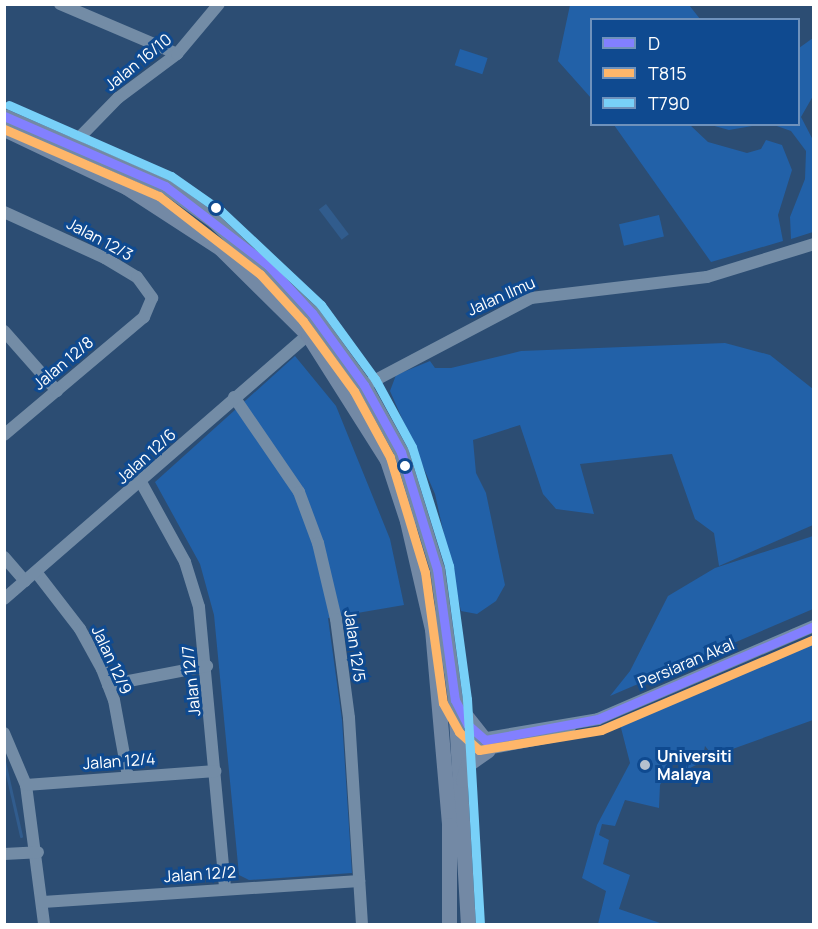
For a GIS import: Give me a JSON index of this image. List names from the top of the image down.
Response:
{
  "streets": {
    "street": [
      "Jalan 16/10",
      "Jalan 12/3",
      "Jalan Ilmu",
      "Jalan 12/8",
      "Jalan 12/6",
      "Jalan 12/5",
      "Jalan 12/9",
      "Persiaran Akal",
      "Jalan 12/7",
      "Jalan 12/4",
      "Jalan 12/2"
    ]
  },
  "crossings": [
    ["Jalan 12/3", "Jalan 12/8"],
    ["Jalan 12/6", "Jalan 12/5"],
    ["Jalan 12/6", "Jalan 12/9"],
    ["Jalan 12/6", "Jalan 12/7"],
    ["Jalan 12/5", "Jalan 12/2"],
    ["Jalan 12/9", "Jalan 12/4"],
    ["Jalan 12/7", "Jalan 12/4"],
    ["Jalan 12/7", "Jalan 12/2"]
  ],
  "places": ["Universiti Malaya"],
  "lines": ["transit line T790", "transit line D", "transit line T815"],
  "legend": ["D", "T815", "T790"]
}
